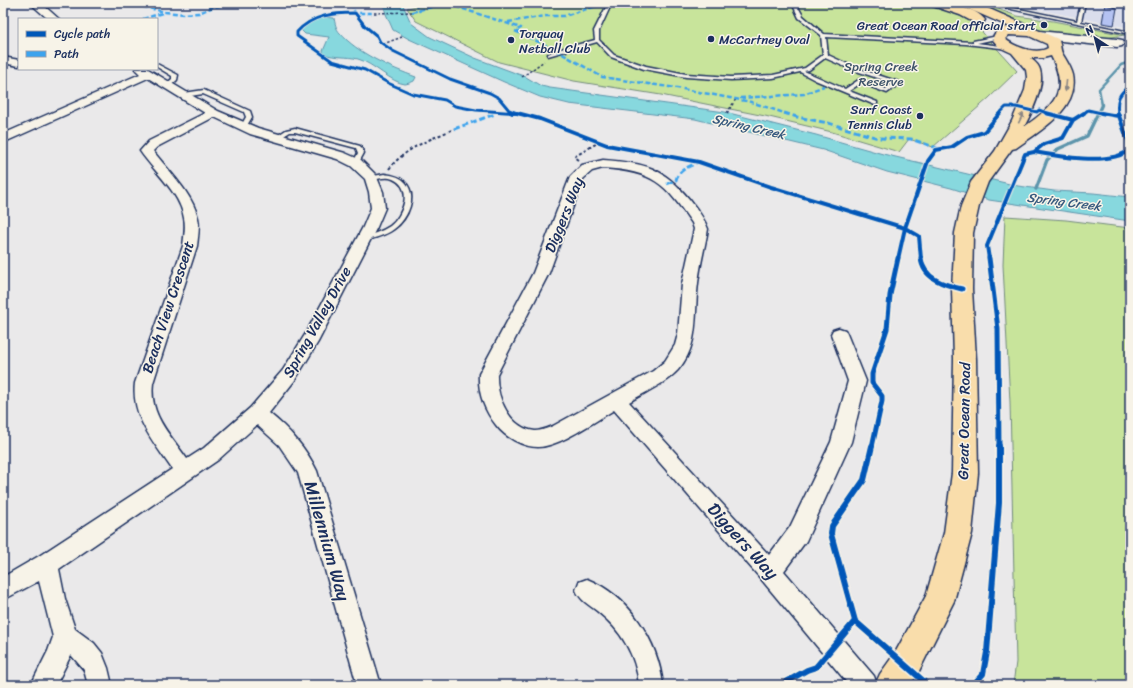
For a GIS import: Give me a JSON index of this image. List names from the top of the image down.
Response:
{
  "streets": {
    "main road": ["Great Ocean Road"],
    "street": [
      "Diggers Way",
      "Beach View Crescent",
      "Spring Valley Drive",
      "Millennium Way"
    ]
  },
  "crossings": [
    ["Beach View Crescent", "Spring Valley Drive"],
    ["Spring Valley Drive", "Millennium Way"]
  ],
  "water": ["Spring Creek"],
  "parks": ["Spring Creek Reserve"],
  "places": [
    "Great Ocean Road official start",
    "McCartney Oval",
    "Torquay Netball Club",
    "Surf Coast Tennis Club"
  ],
  "legend": ["Cycle path", "Path"],
  "north": "top left"
}
